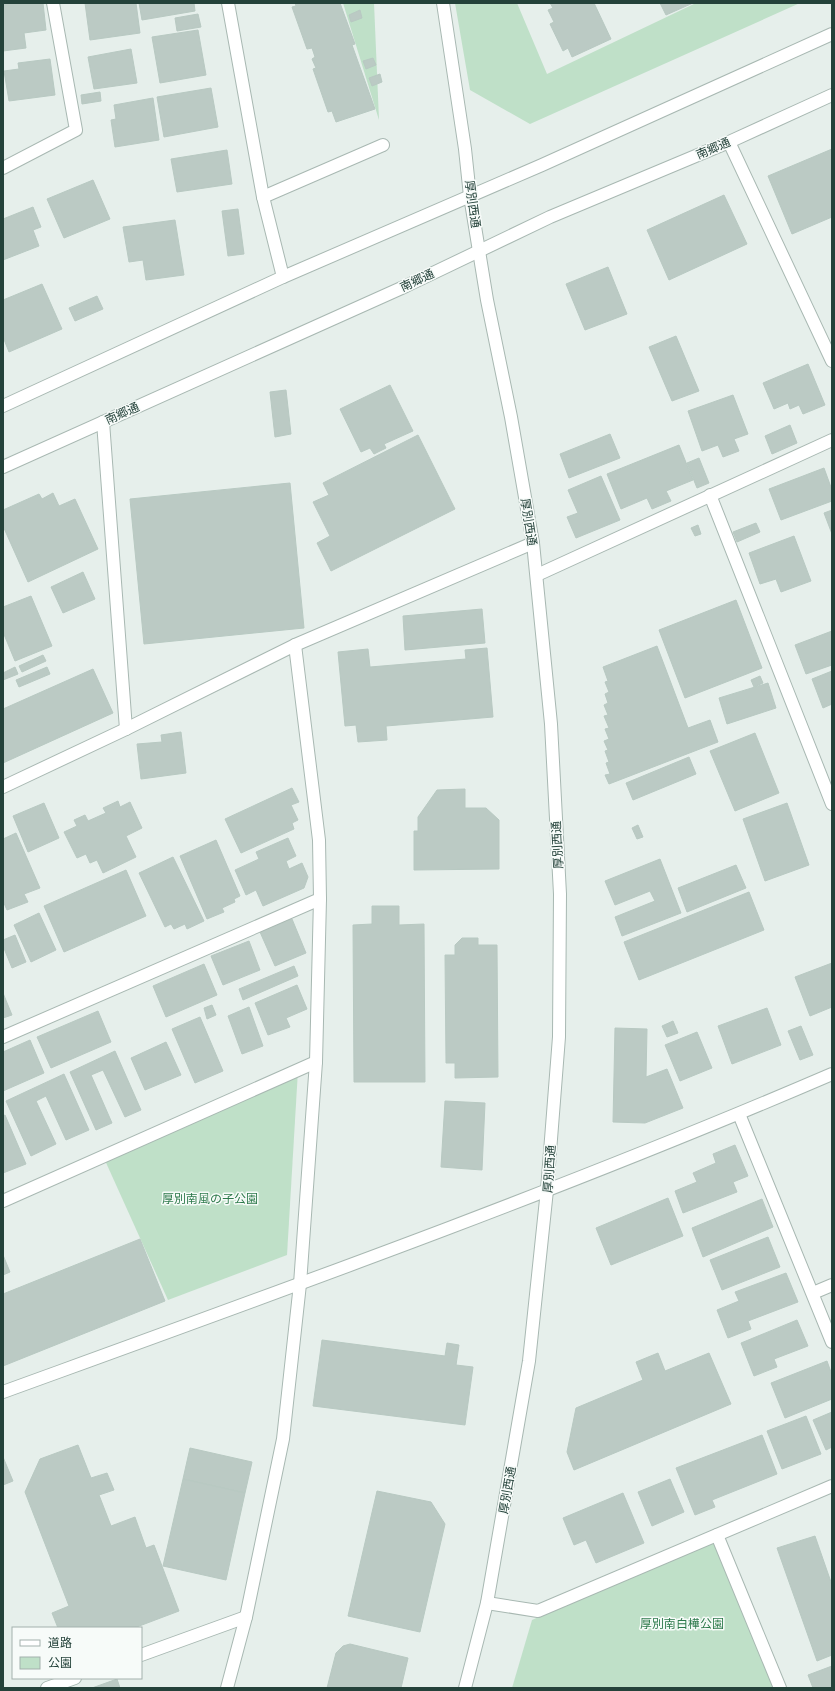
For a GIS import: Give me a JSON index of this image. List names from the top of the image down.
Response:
{
  "streets": {
    "street": ["南郷通", "厚別西通"]
  },
  "crossings": [
    ["南郷通", "厚別西通"]
  ],
  "parks": ["厚別南風の子公園", "厚別南白樺公園"],
  "legend": ["道路", "公園"]
}
